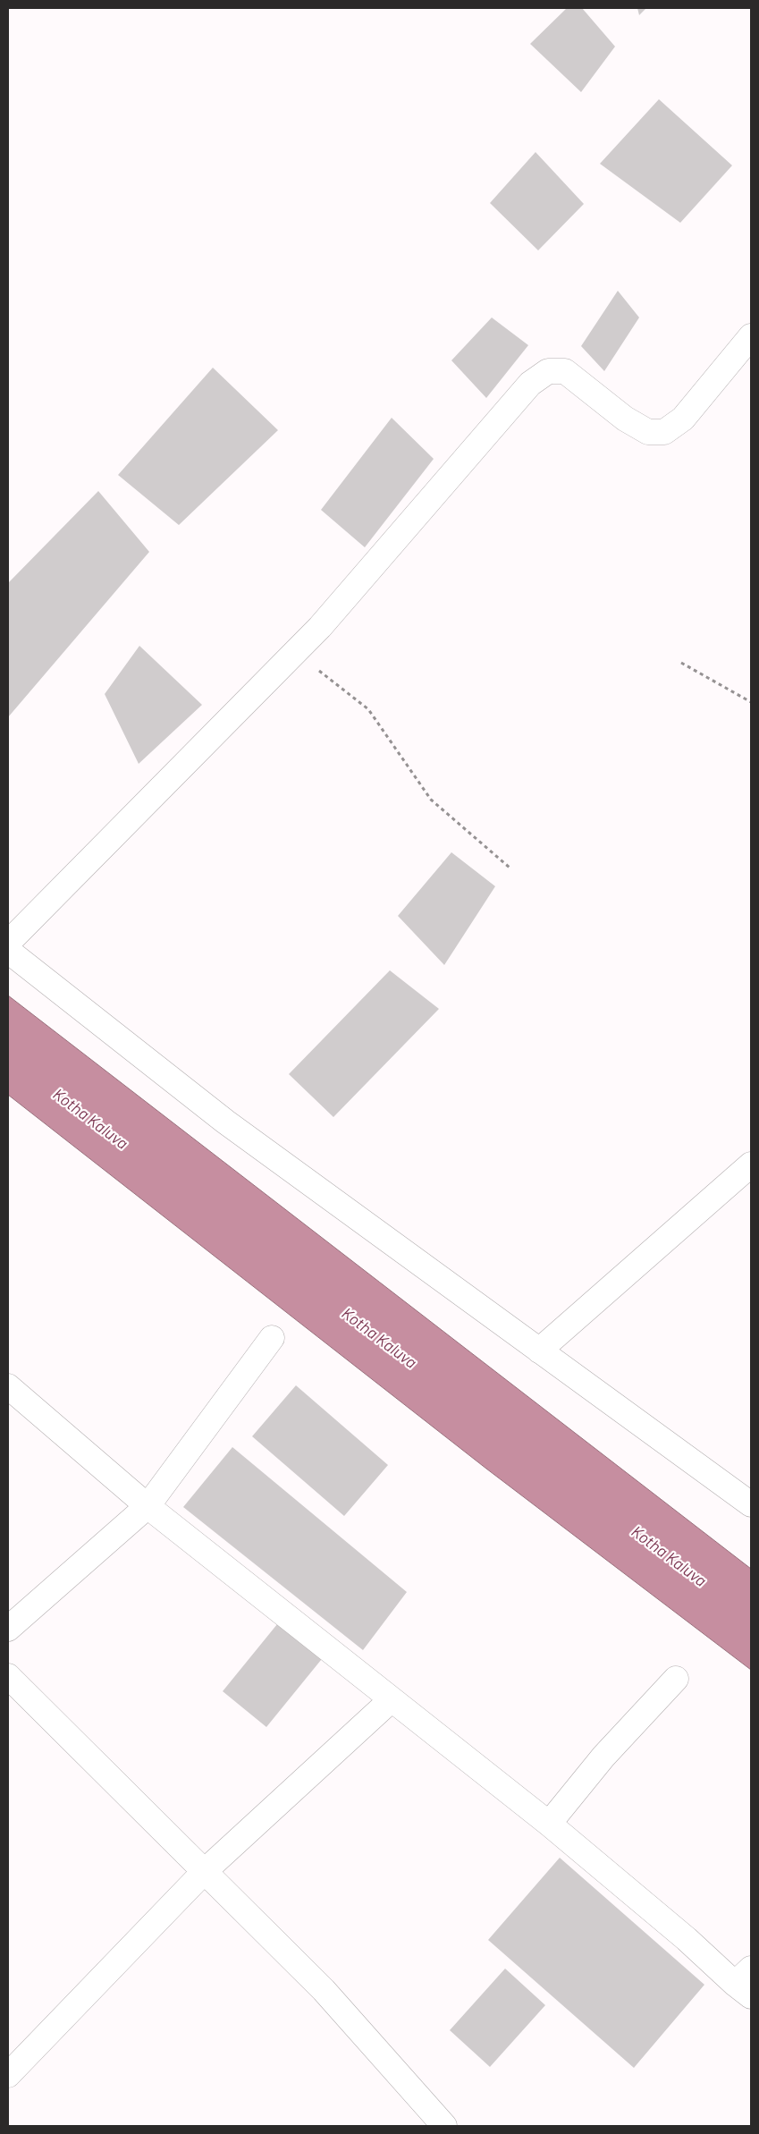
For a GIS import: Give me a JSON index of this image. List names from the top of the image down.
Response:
{
  "water": ["Kotha Kaluva"]
}
